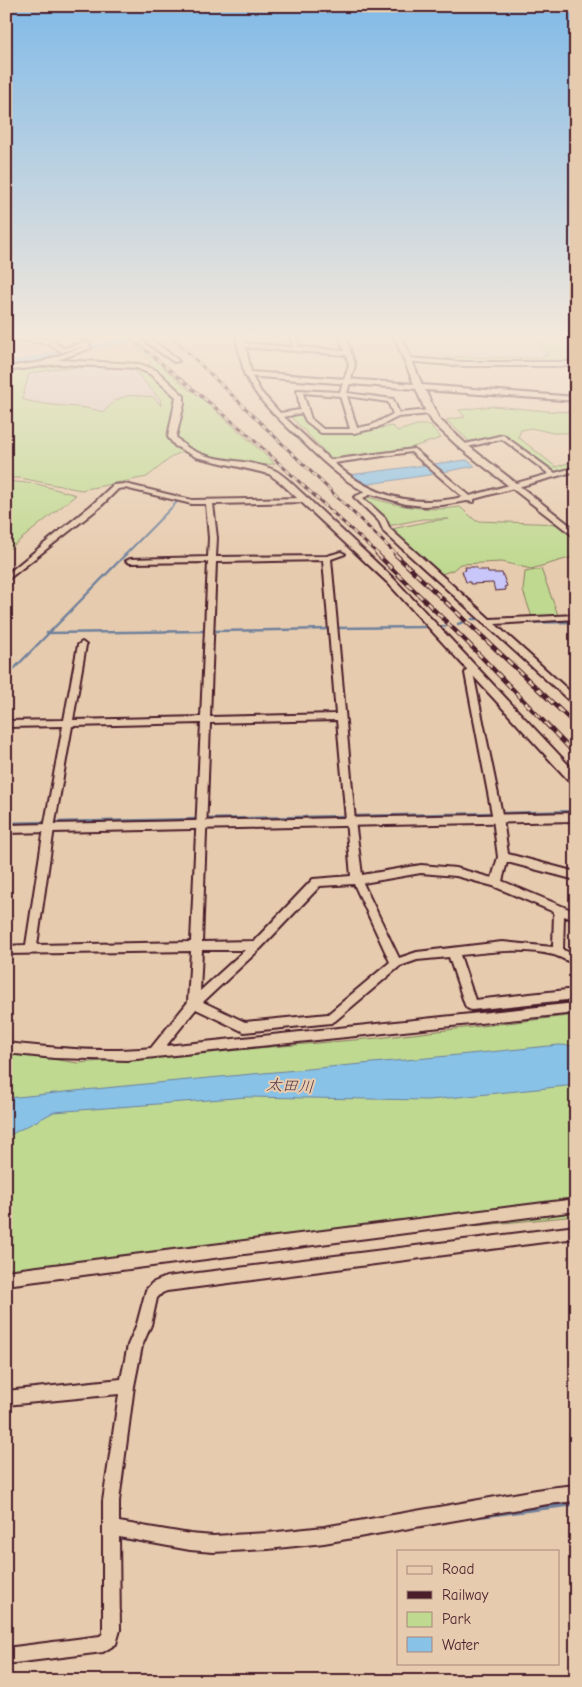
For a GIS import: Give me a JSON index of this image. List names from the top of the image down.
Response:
{
  "water": ["太田川"],
  "legend": [
    "Road",
    "Railway",
    "Park",
    "Water"
  ]
}
